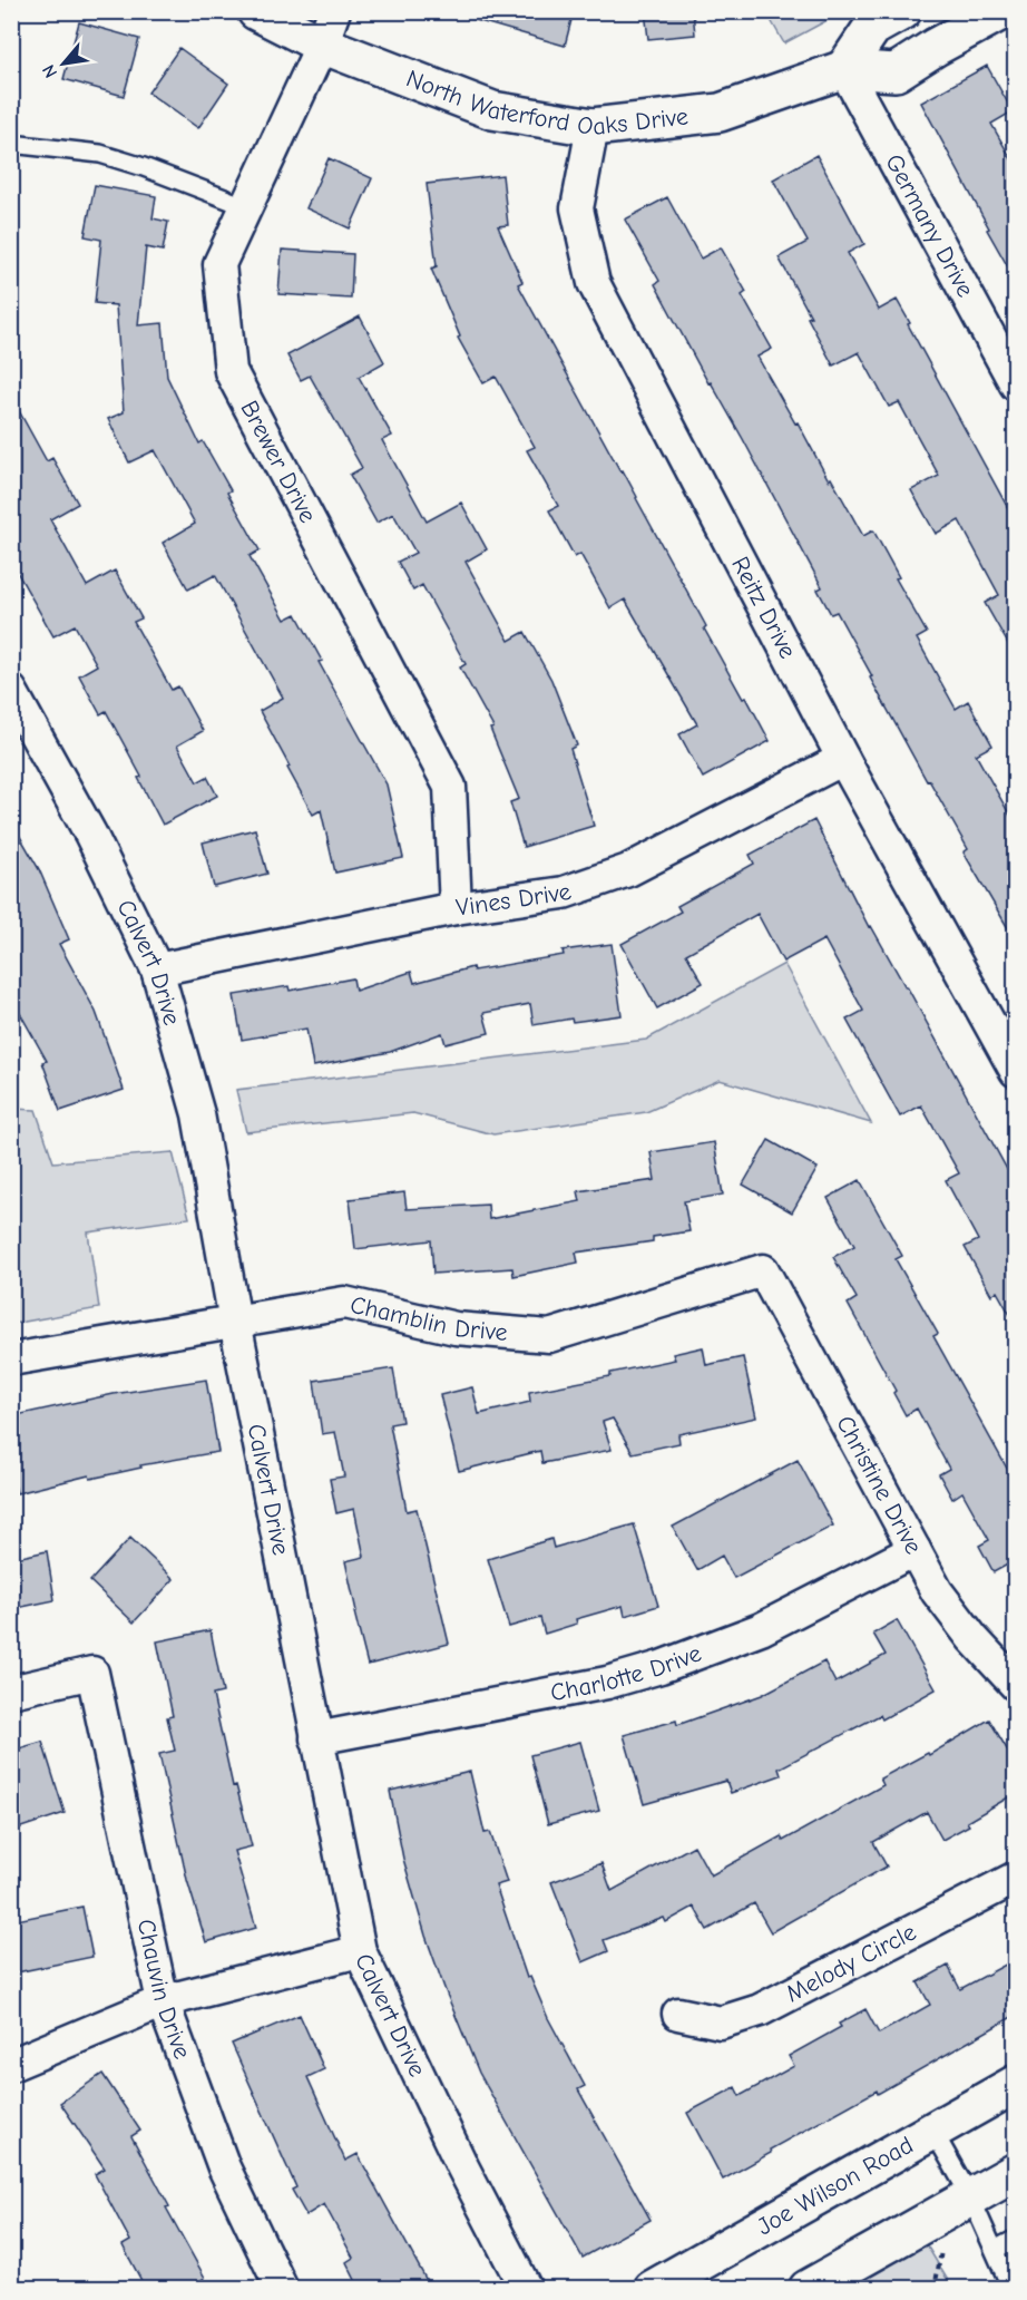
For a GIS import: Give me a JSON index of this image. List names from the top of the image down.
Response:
{
  "streets": {
    "street": [
      "North Waterford Oaks Drive",
      "Germany Drive",
      "Brewer Drive",
      "Reitz Drive",
      "Vines Drive",
      "Calvert Drive",
      "Chamblin Drive",
      "Christine Drive",
      "Charlotte Drive",
      "Melody Circle",
      "Chauvin Drive",
      "Joe Wilson Road"
    ]
  },
  "crossings": [
    ["North Waterford Oaks Drive", "Germany Drive"],
    ["North Waterford Oaks Drive", "Brewer Drive"],
    ["North Waterford Oaks Drive", "Reitz Drive"],
    ["Brewer Drive", "Vines Drive"],
    ["Reitz Drive", "Vines Drive"],
    ["Vines Drive", "Calvert Drive"],
    ["Calvert Drive", "Chamblin Drive"],
    ["Calvert Drive", "Charlotte Drive"],
    ["Chamblin Drive", "Christine Drive"],
    ["Christine Drive", "Charlotte Drive"]
  ],
  "north": "bottom left"
}
